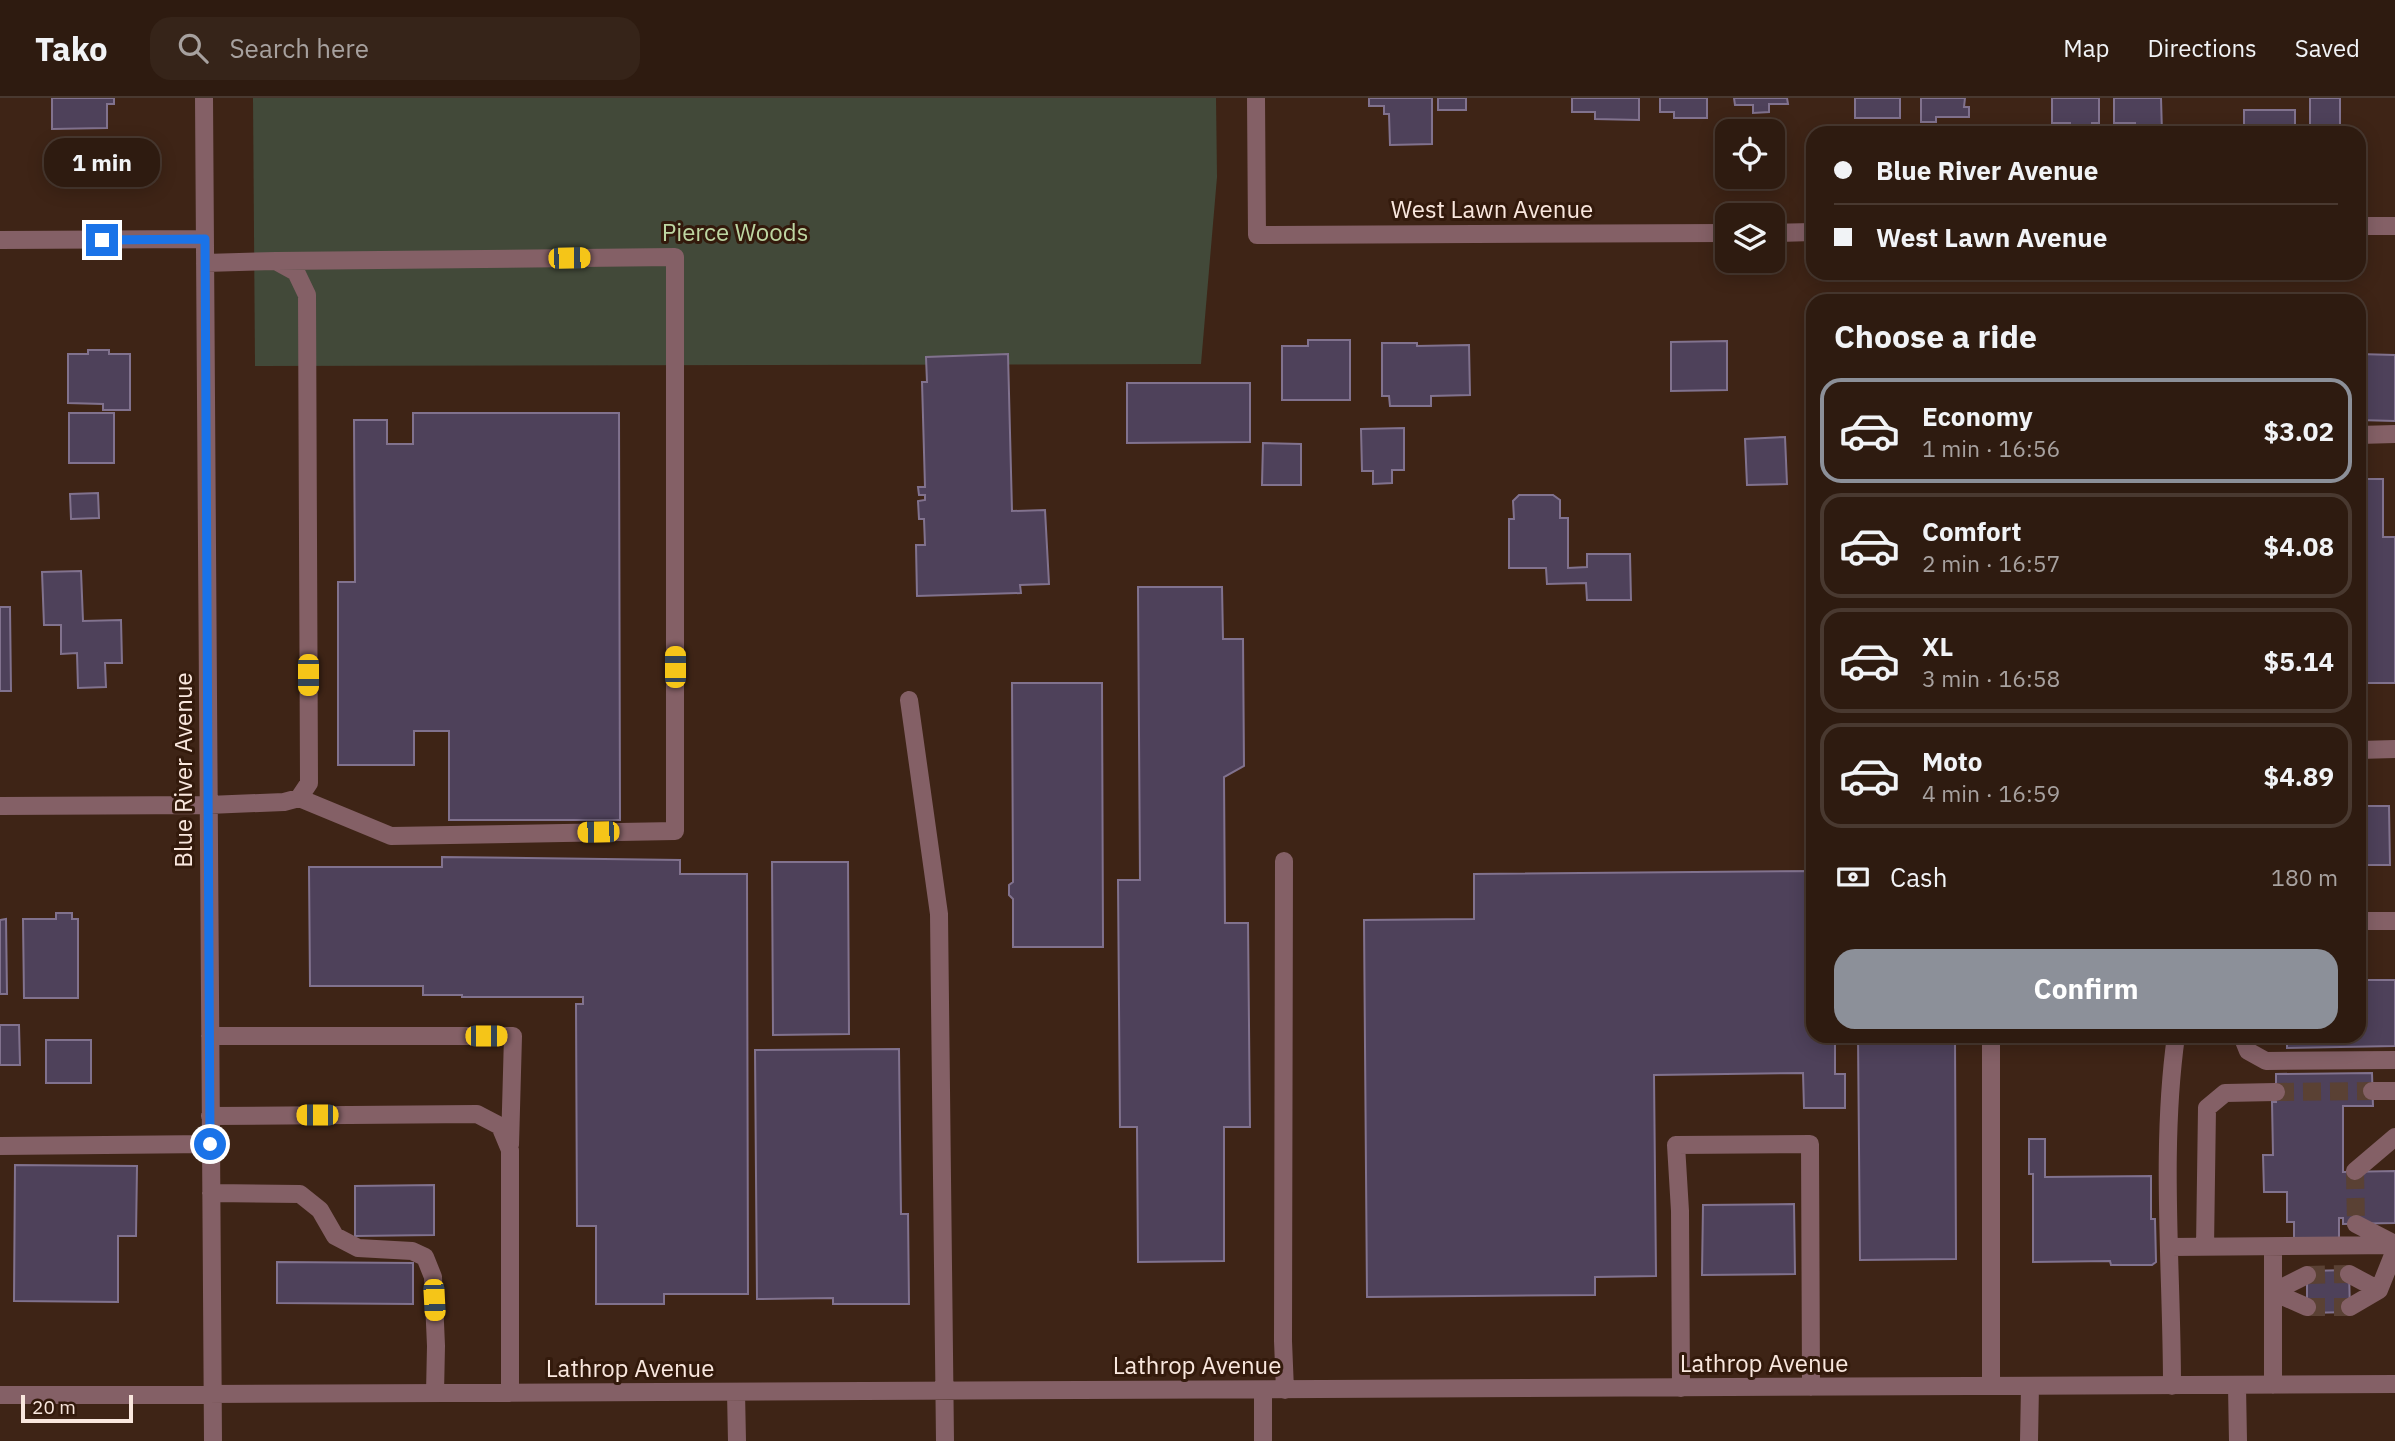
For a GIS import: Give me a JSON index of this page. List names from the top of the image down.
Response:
{
  "streets": {
    "street": ["West Lawn Avenue", "Blue River Avenue", "Lathrop Avenue"]
  },
  "crossings": [
    ["Blue River Avenue", "Lathrop Avenue"]
  ],
  "parks": ["Pierce Woods"],
  "scale_bar": "20 m",
  "page": {
    "header": "Tako",
    "search": "Search here",
    "nav": ["Map", "Directions", "Saved"],
    "banner": ["Blue River Avenue", "West Lawn Avenue"],
    "bubble": "1 min",
    "heading": "Choose a ride",
    "list": [
      {
        "name": "Economy",
        "note": "1 min · 16:56",
        "value": "$3.02"
      },
      {
        "name": "Comfort",
        "note": "2 min · 16:57",
        "value": "$4.08"
      },
      {
        "name": "XL",
        "note": "3 min · 16:58",
        "value": "$5.14"
      },
      {
        "name": "Moto",
        "note": "4 min · 16:59",
        "value": "$4.89"
      }
    ],
    "pay": ["Cash", "180 m"],
    "buttons": "Confirm",
    "scale": "20 m"
  }
}
